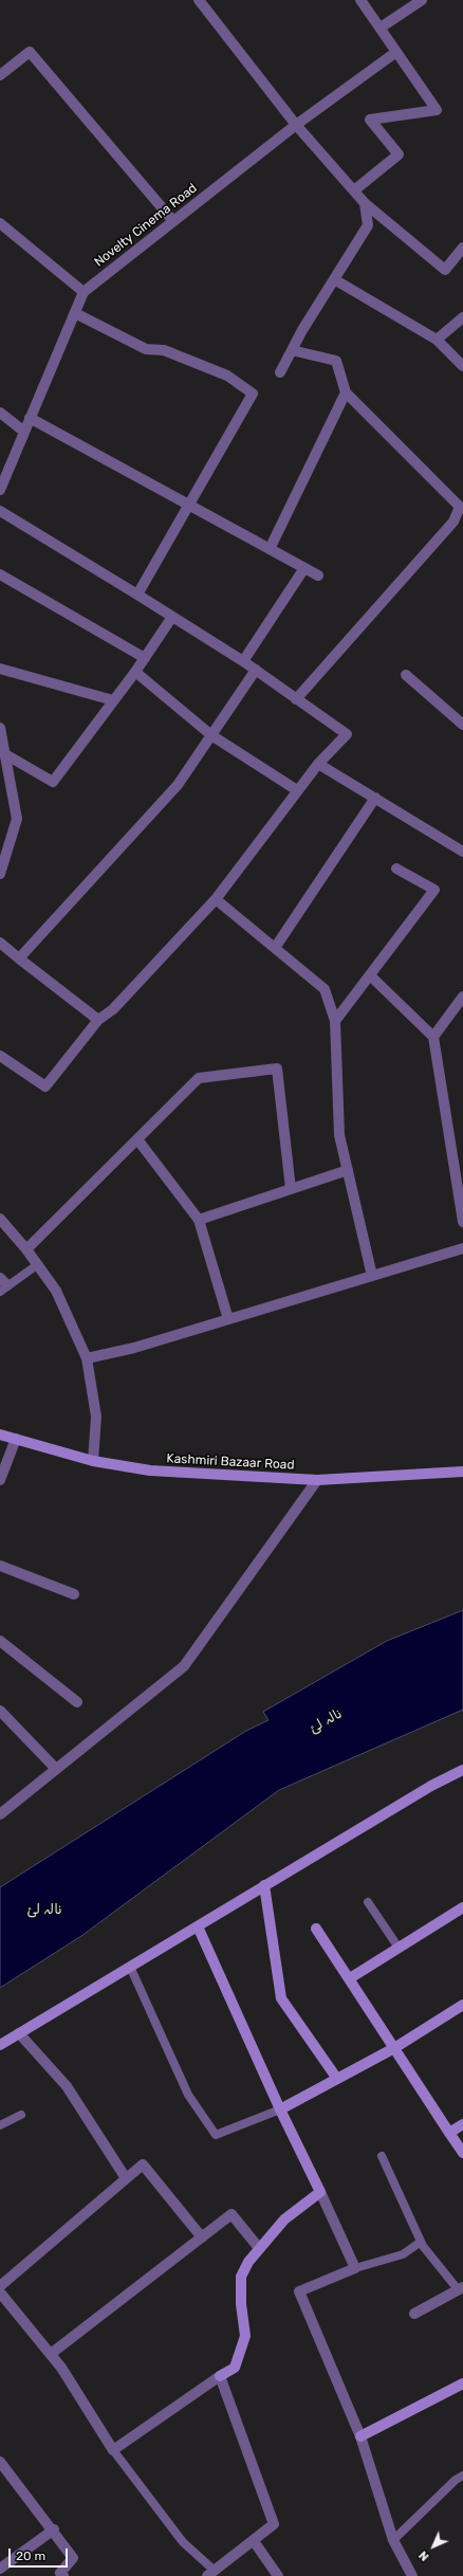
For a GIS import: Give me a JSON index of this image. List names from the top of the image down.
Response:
{
  "streets": {
    "street": ["Novelty Cinema Road", "Kashmiri Bazaar Road"]
  },
  "water": ["نالہ لئ"],
  "scale_bar": "20 m",
  "north": "bottom left"
}
